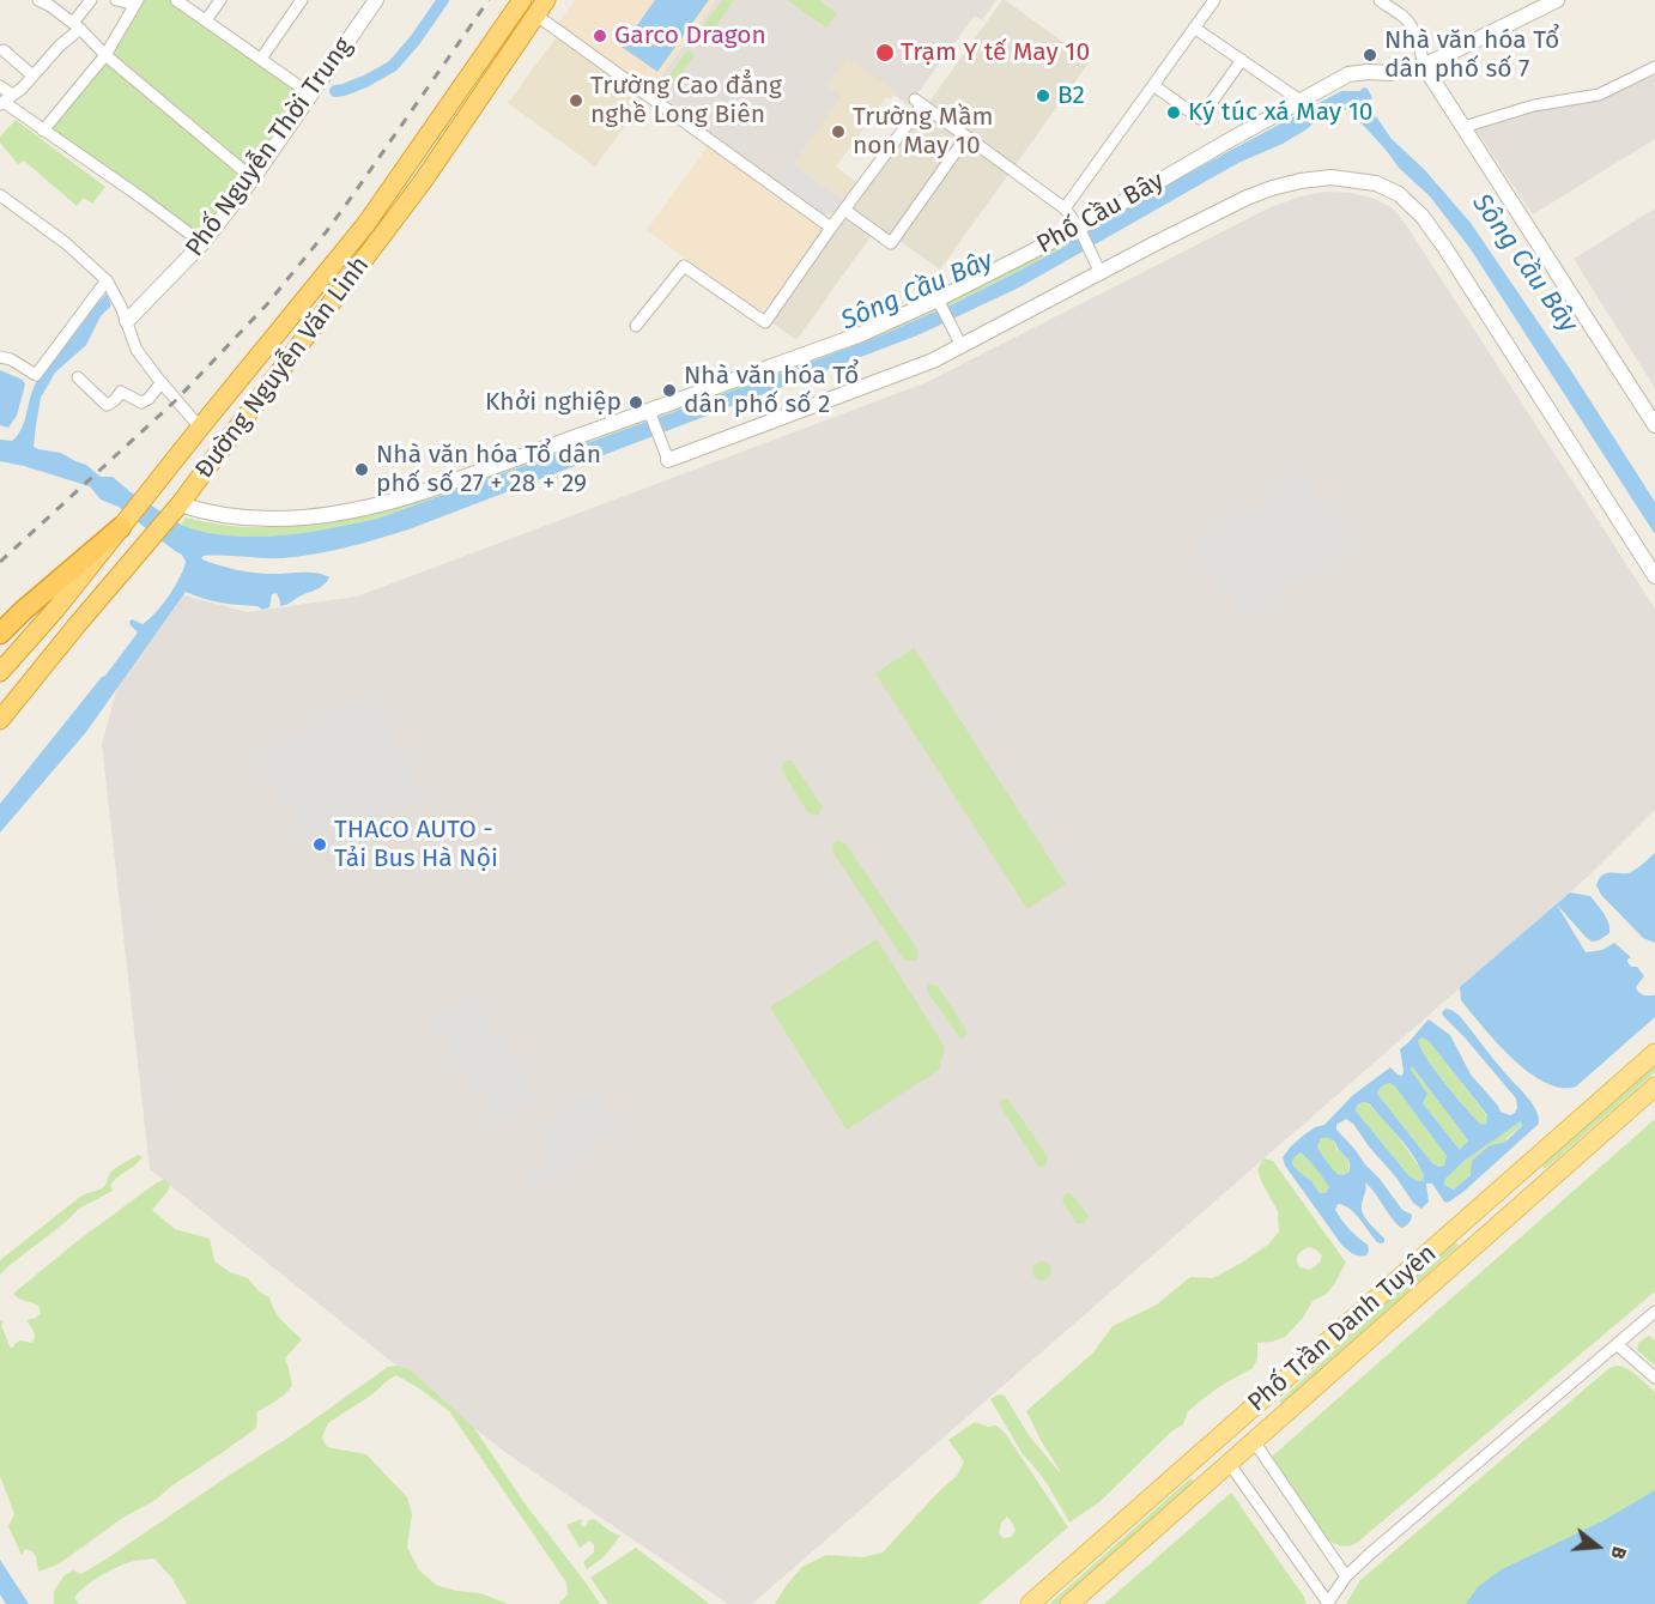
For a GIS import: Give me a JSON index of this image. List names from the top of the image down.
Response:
{
  "streets": {
    "highway": ["Đường Nguyễn Văn Linh"],
    "main road": ["Phố Trần Danh Tuyên"],
    "street": ["Phố Nguyễn Thời Trung", "Phố Cầu Bây"]
  },
  "crossings": [
    ["Phố Cầu Bây", "Đường Nguyễn Văn Linh"]
  ],
  "water": ["Sông Cầu Bây"],
  "places": [
    "Garco Dragon",
    "Trạm Y tế May 10",
    "Nhà văn hóa Tổ dân phố số 7",
    "B2",
    "Trường Cao đẳng nghề Long Biên",
    "Ký túc xá May 10",
    "Trường Mầm non May 10",
    "Nhà văn hóa Tổ dân phố số 2",
    "Khởi nghiệp",
    "Nhà văn hóa Tổ dân phố số 27 + 28 + 29",
    "THACO AUTO - Tải Bus Hà Nội"
  ],
  "north": "right"
}
